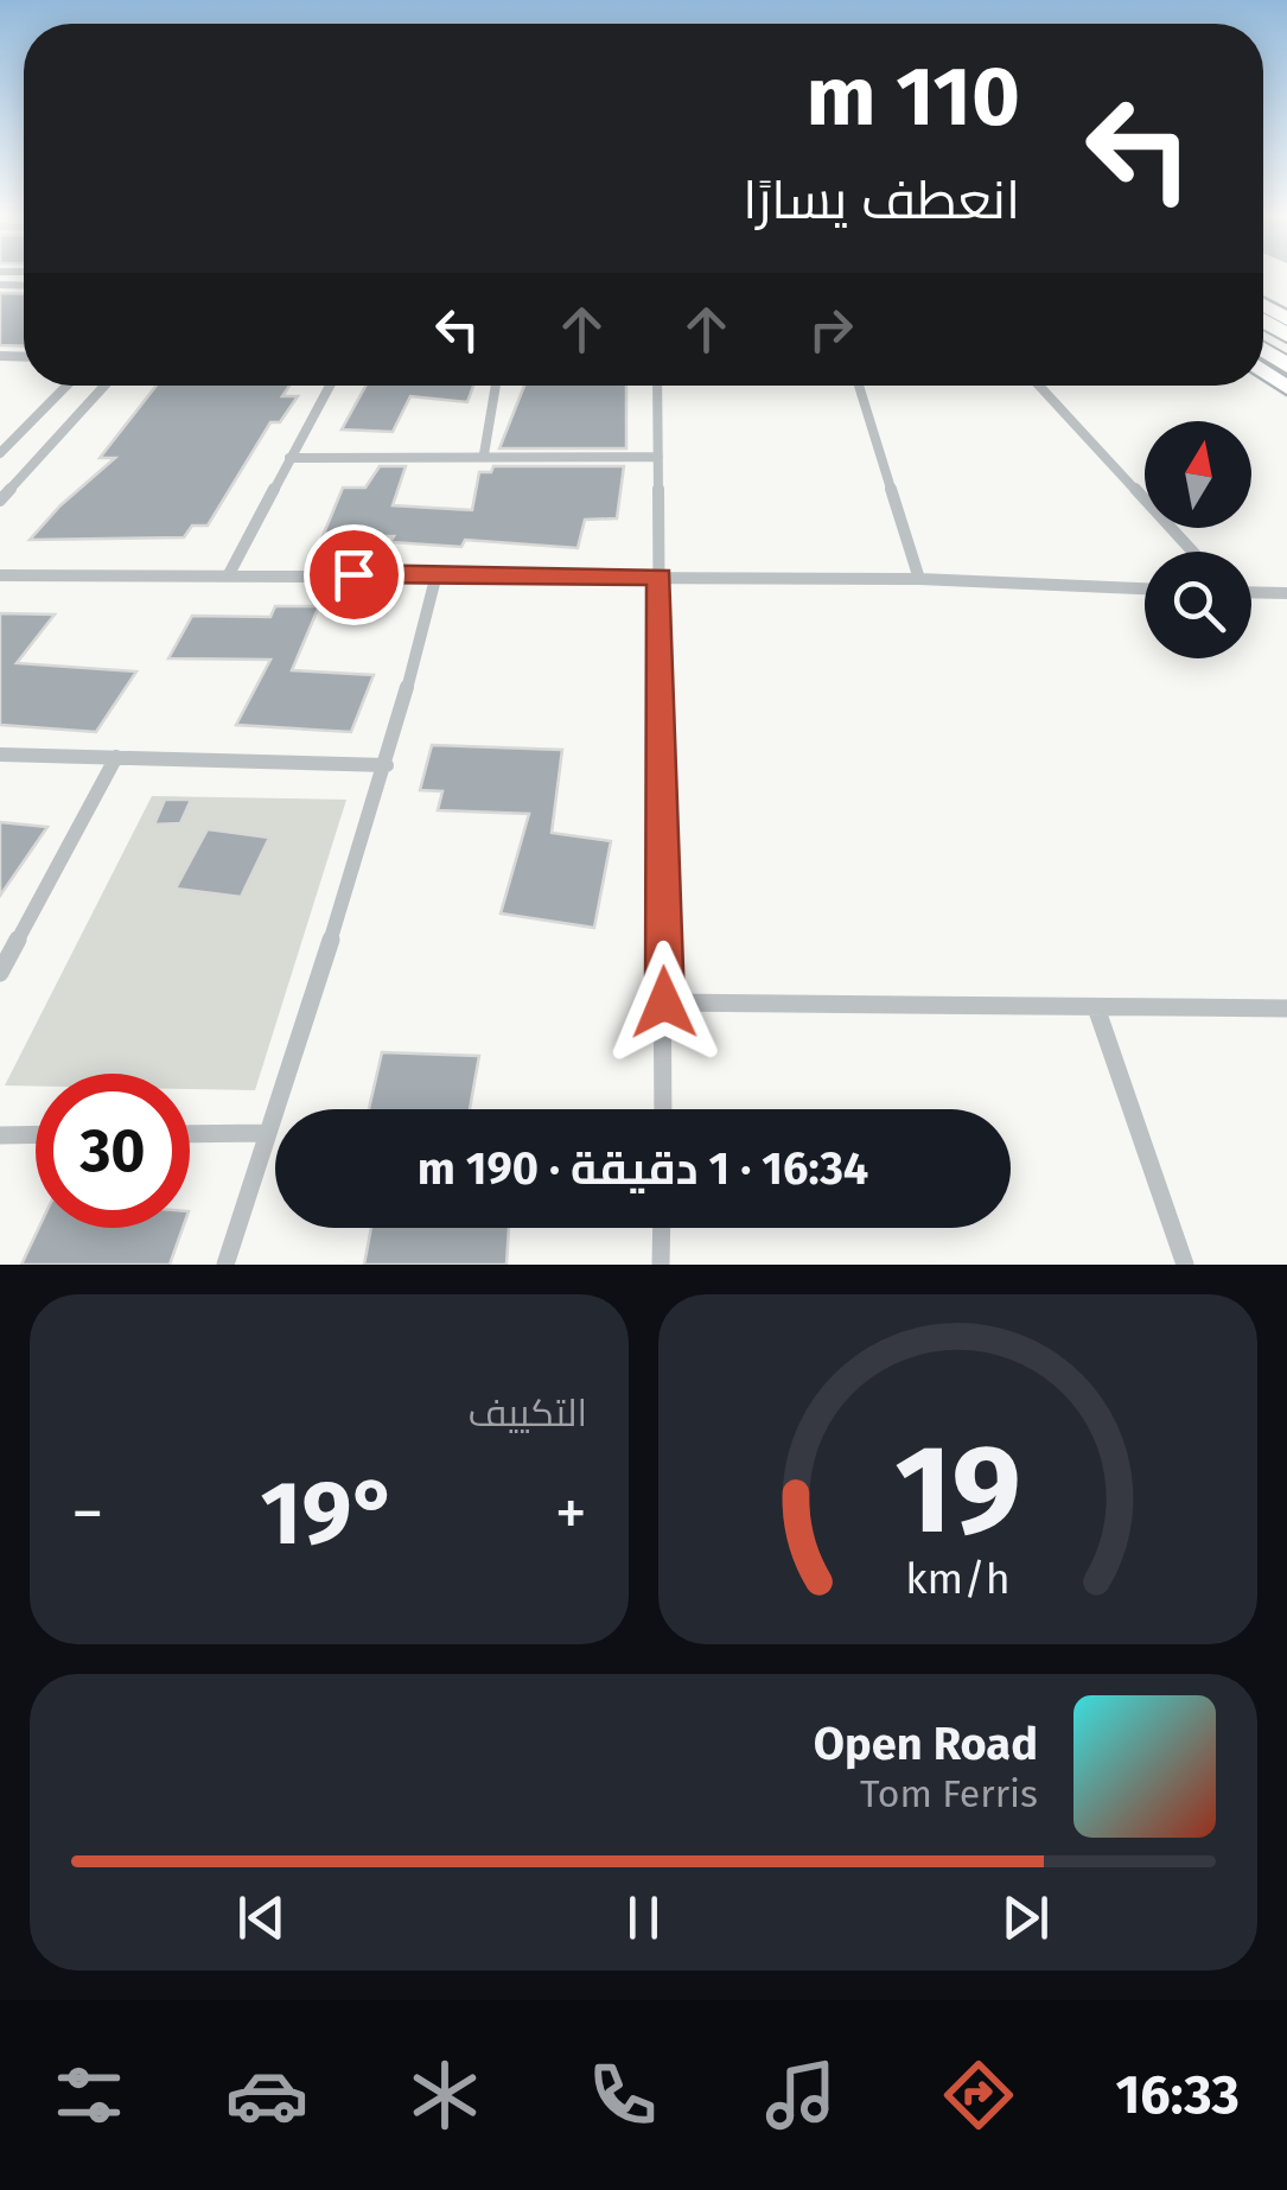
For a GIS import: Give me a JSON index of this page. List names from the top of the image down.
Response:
{
  "north": "top",
  "page": {
    "turn": ["110 m", "انعطف يسارًا"],
    "limit": "30",
    "trip": "16:34 · 1 دقيقة · 190 m",
    "tile": "التكييف",
    "heat": ["−", "19°", "+"],
    "song": ["Open Road", "Tom Ferris"],
    "tabs": "16:33",
    "gauge": ["19", "km/h"]
  }
}
